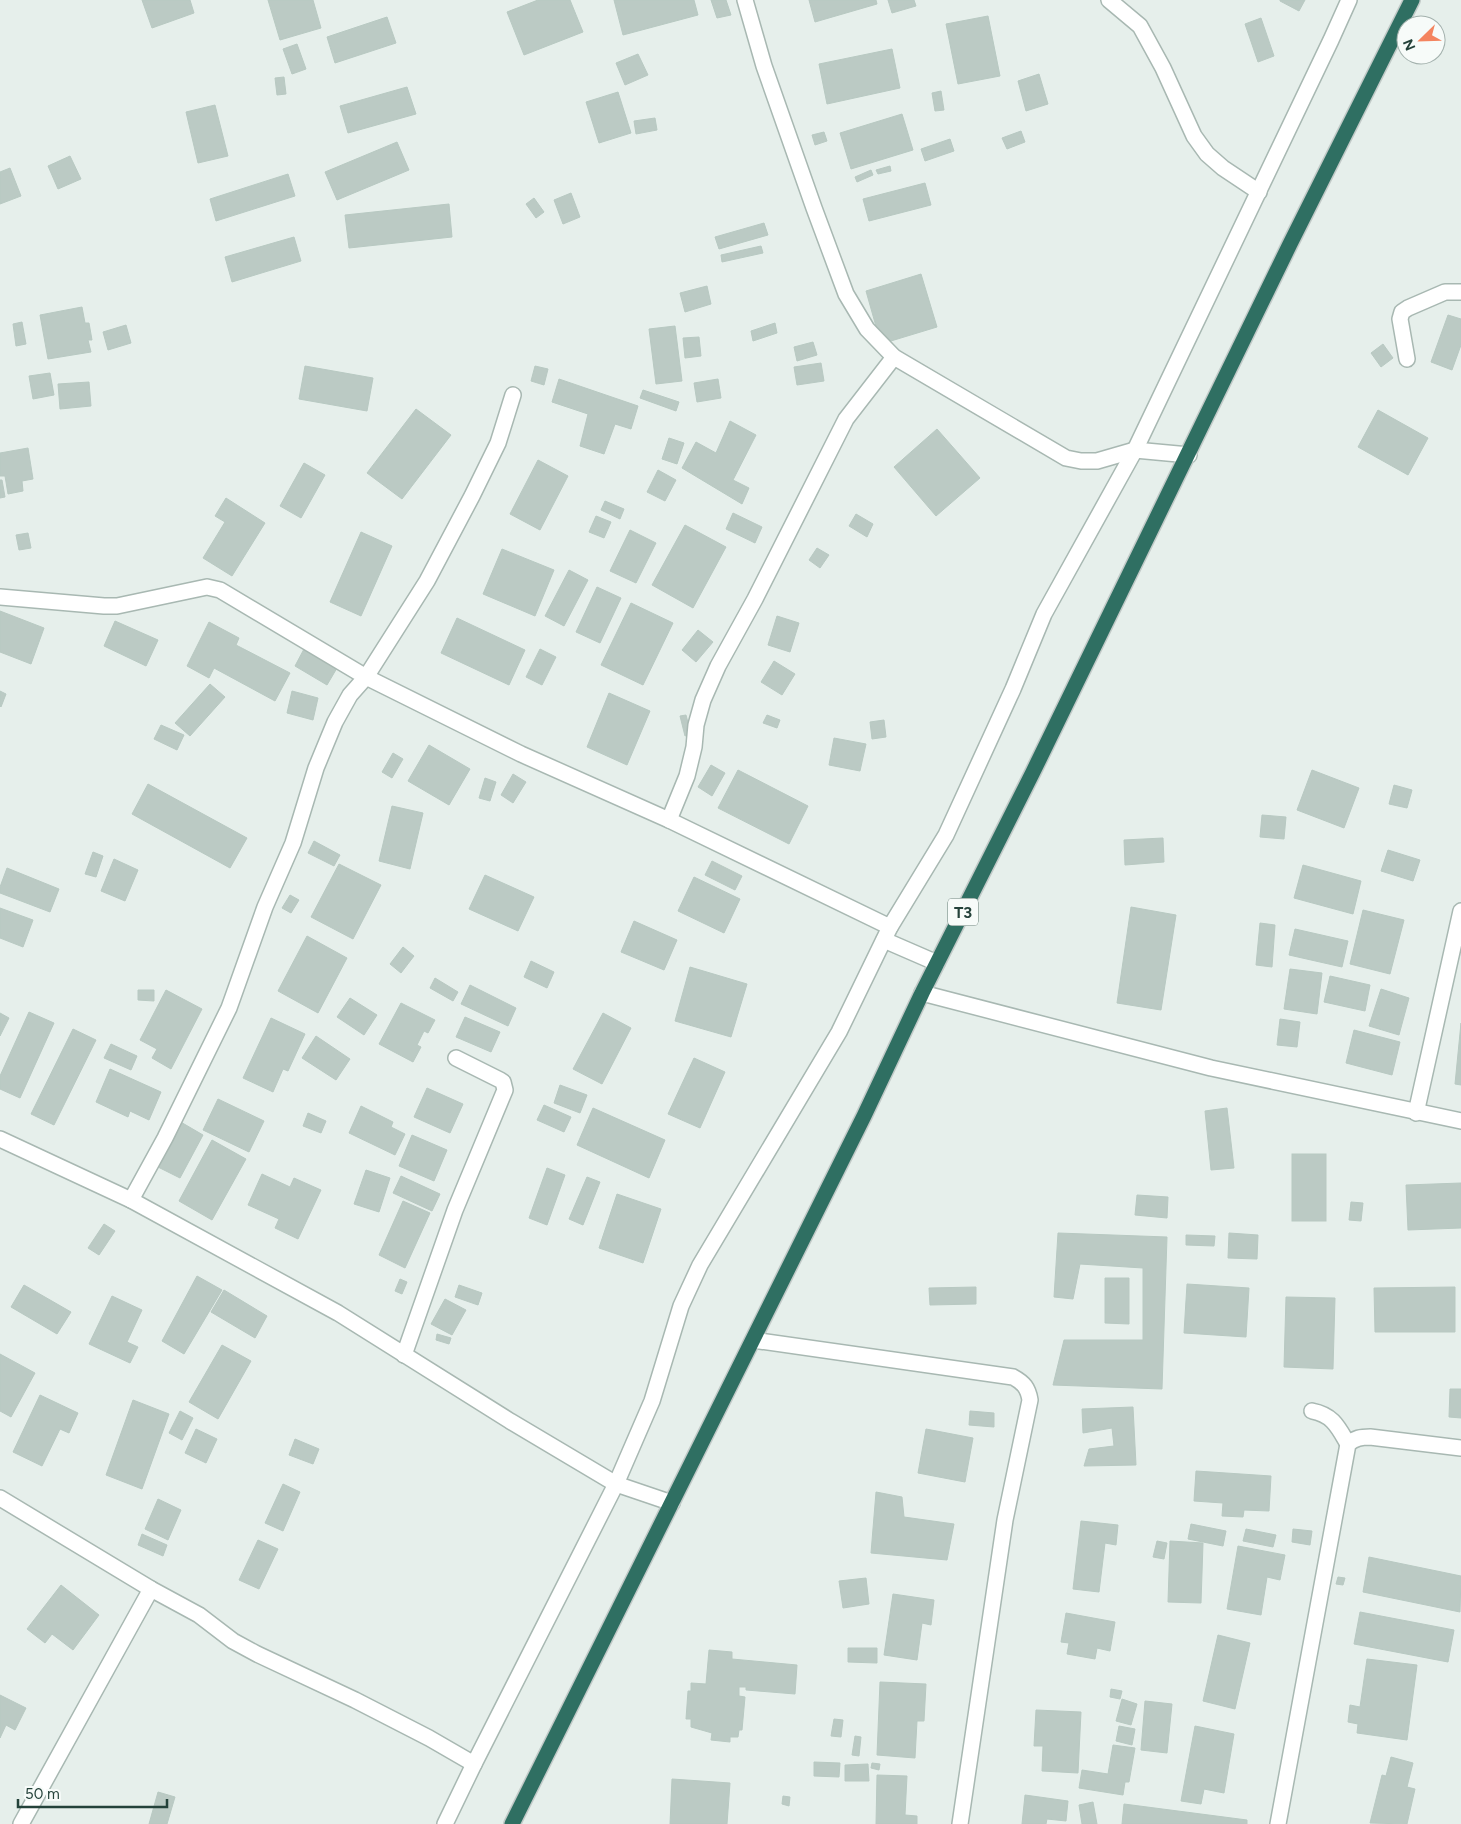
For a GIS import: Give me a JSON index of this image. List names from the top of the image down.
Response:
{
  "streets": {
    "highway": ["T3"]
  },
  "scale_bar": "50 m",
  "north": "bottom left"
}
